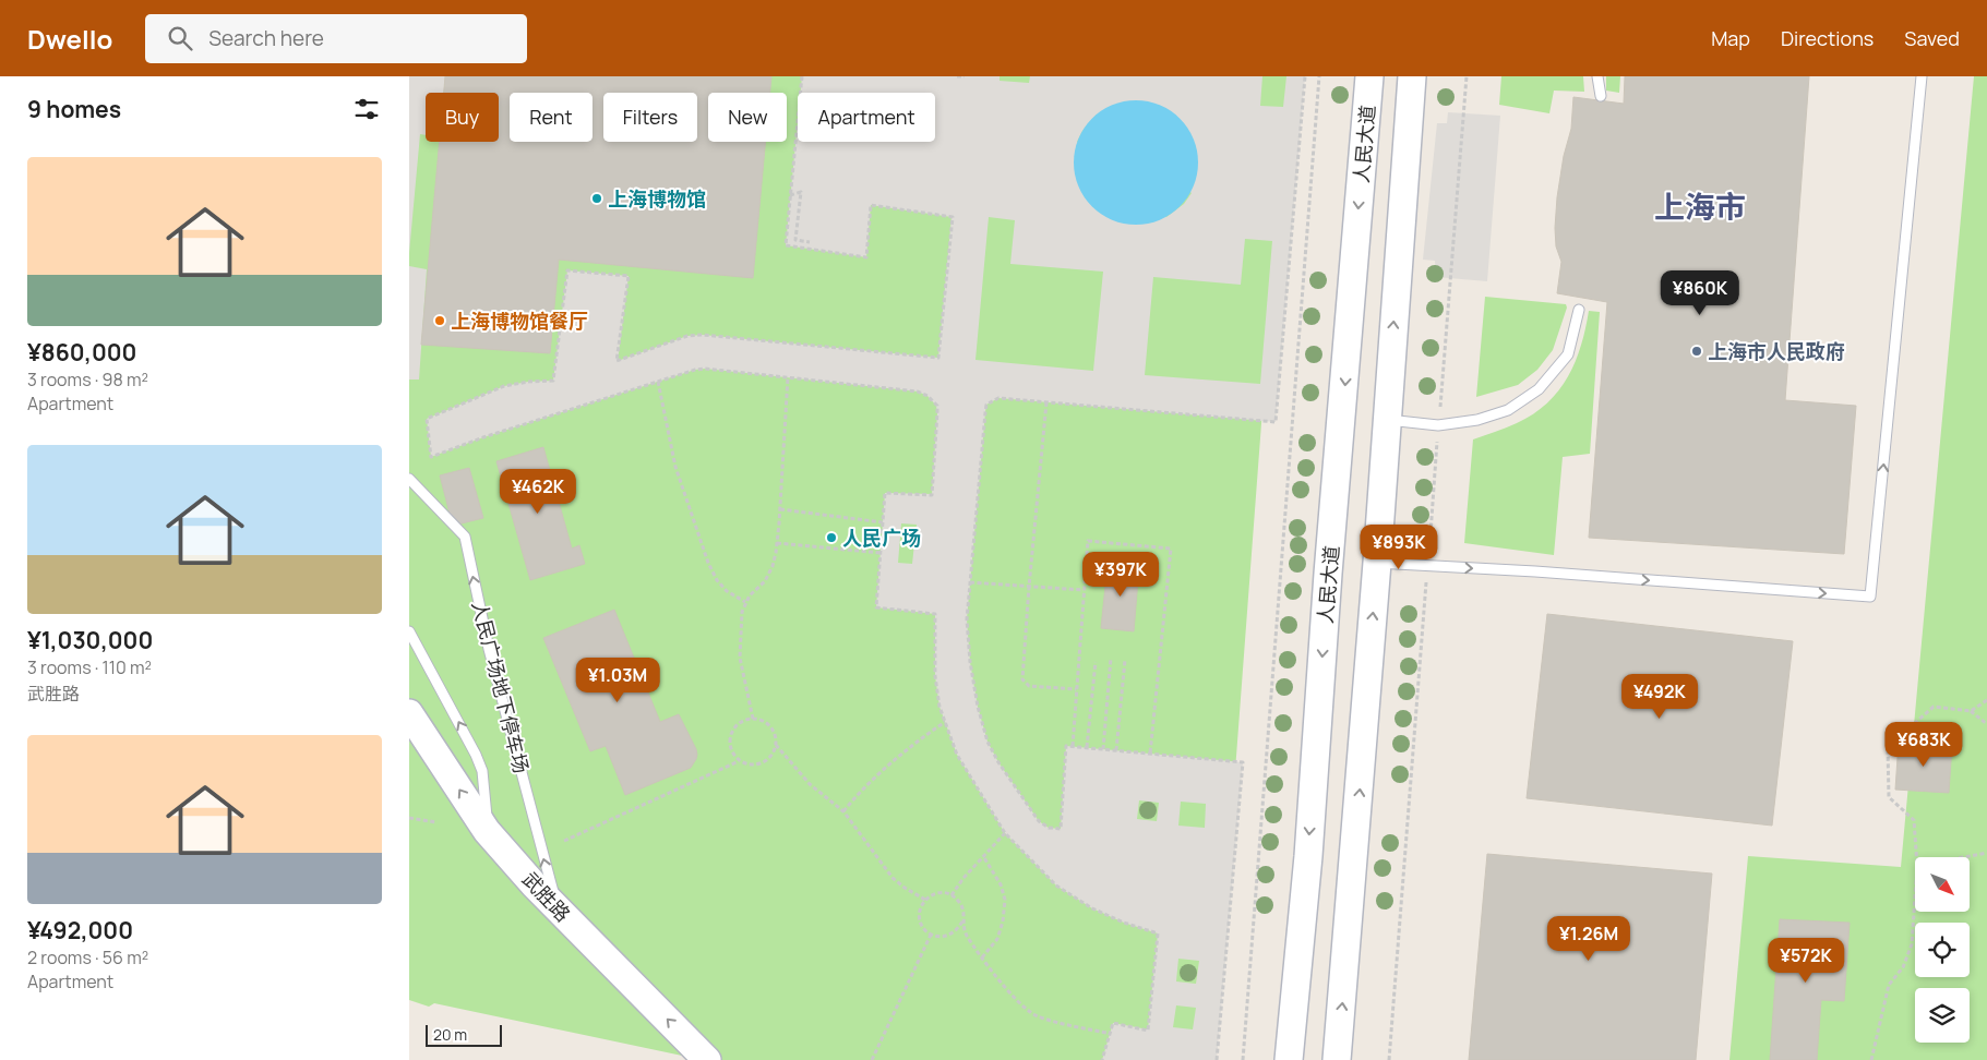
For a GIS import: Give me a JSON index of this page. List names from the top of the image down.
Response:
{
  "streets": {
    "street": ["人民大道", "武胜路"],
    "lane": ["人民广场地下停车场"]
  },
  "crossings": [
    ["人民广场地下停车场", "武胜路"]
  ],
  "one_way": ["武胜路"],
  "districts": ["上海市"],
  "places": [
    "上海博物馆",
    "上海博物馆餐厅",
    "上海市人民政府",
    "人民广场"
  ],
  "scale_bar": "20 m",
  "north": "bottom right",
  "page": {
    "header": "Dwello",
    "search": "Search here",
    "nav": ["Map", "Directions", "Saved"],
    "heading": "9 homes",
    "chip": [
      "Buy",
      "Rent",
      "Filters",
      "New",
      "Apartment"
    ],
    "list": [
      {
        "name": "¥860,000",
        "note": "3 rooms · 98 m² · Apartment"
      },
      {
        "name": "¥1,030,000",
        "note": "3 rooms · 110 m² · 武胜路"
      },
      {
        "name": "¥492,000",
        "note": "2 rooms · 56 m² · Apartment"
      }
    ],
    "price": [
      "¥860K",
      "¥462K",
      "¥893K",
      "¥397K",
      "¥1.03M",
      "¥492K",
      "¥683K",
      "¥1.26M",
      "¥572K"
    ],
    "scale": "20 m"
  }
}
